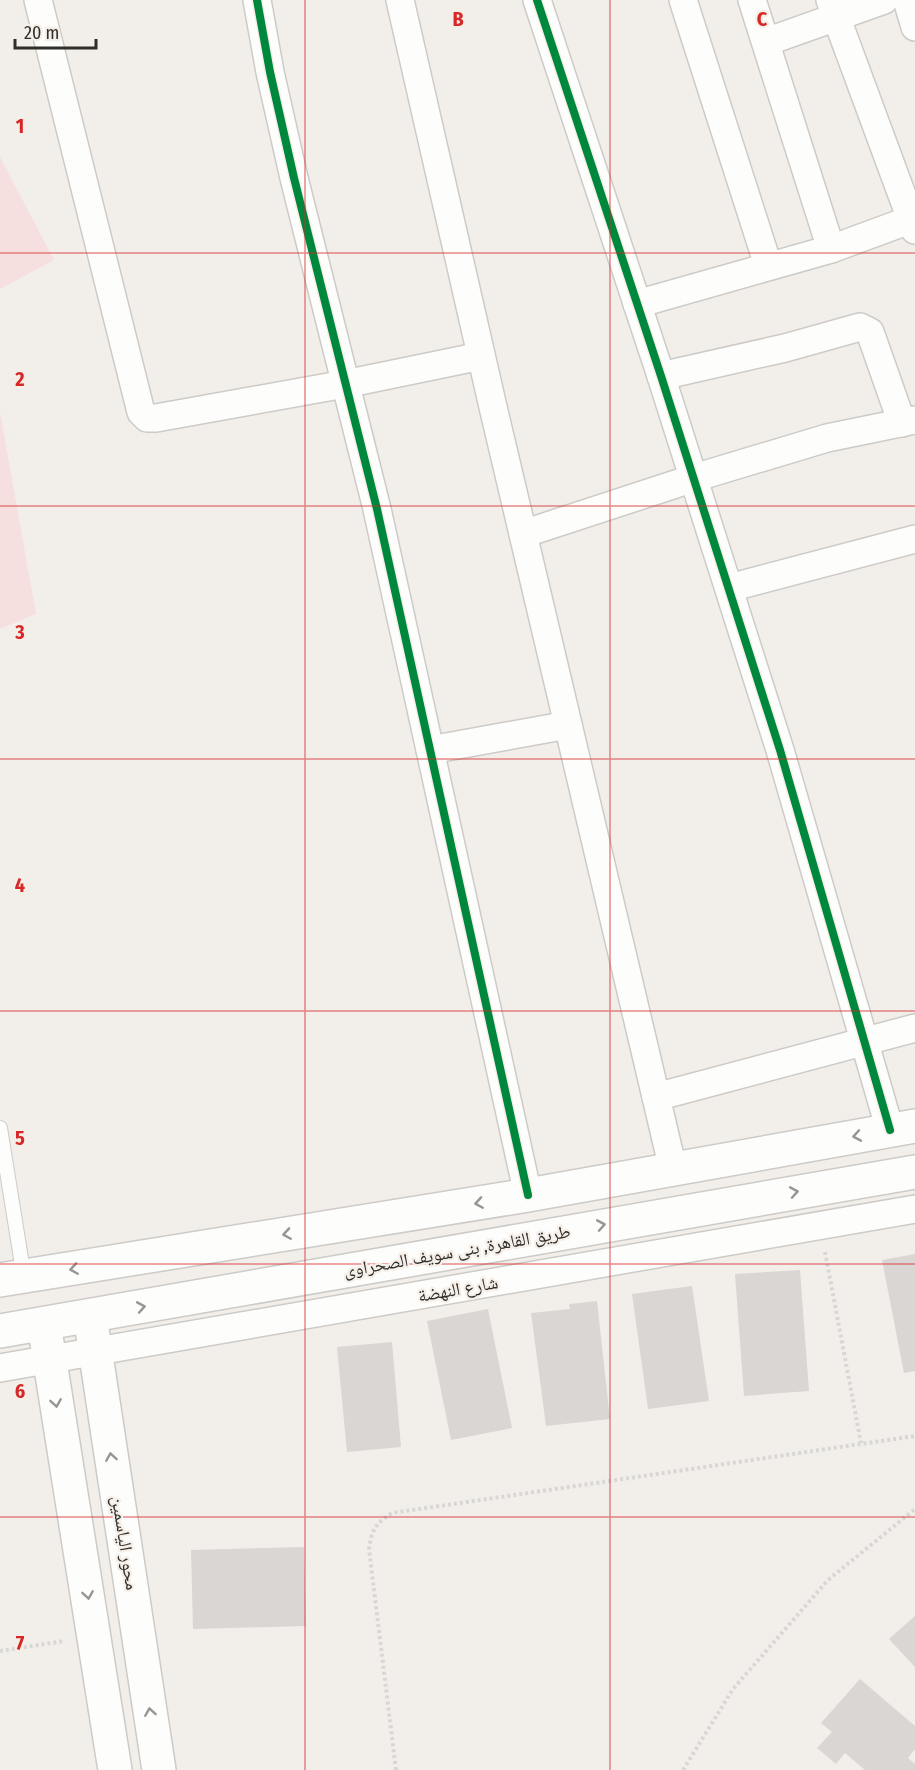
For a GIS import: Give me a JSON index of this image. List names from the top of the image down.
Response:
{
  "streets": {
    "main road": ["طريق القاهرة, بنى سويف الصحراوى", "محور الياسمين"],
    "street": ["شارع النهضة"]
  },
  "crossings": [
    ["طريق القاهرة, بنى سويف الصحراوى", "محور الياسمين"],
    ["شارع النهضة", "محور الياسمين"]
  ],
  "scale_bar": "20 m",
  "grid": {
    "columns": ["B", "C"],
    "rows": [
      "1",
      "2",
      "3",
      "4",
      "5",
      "6",
      "7"
    ]
  }
}
